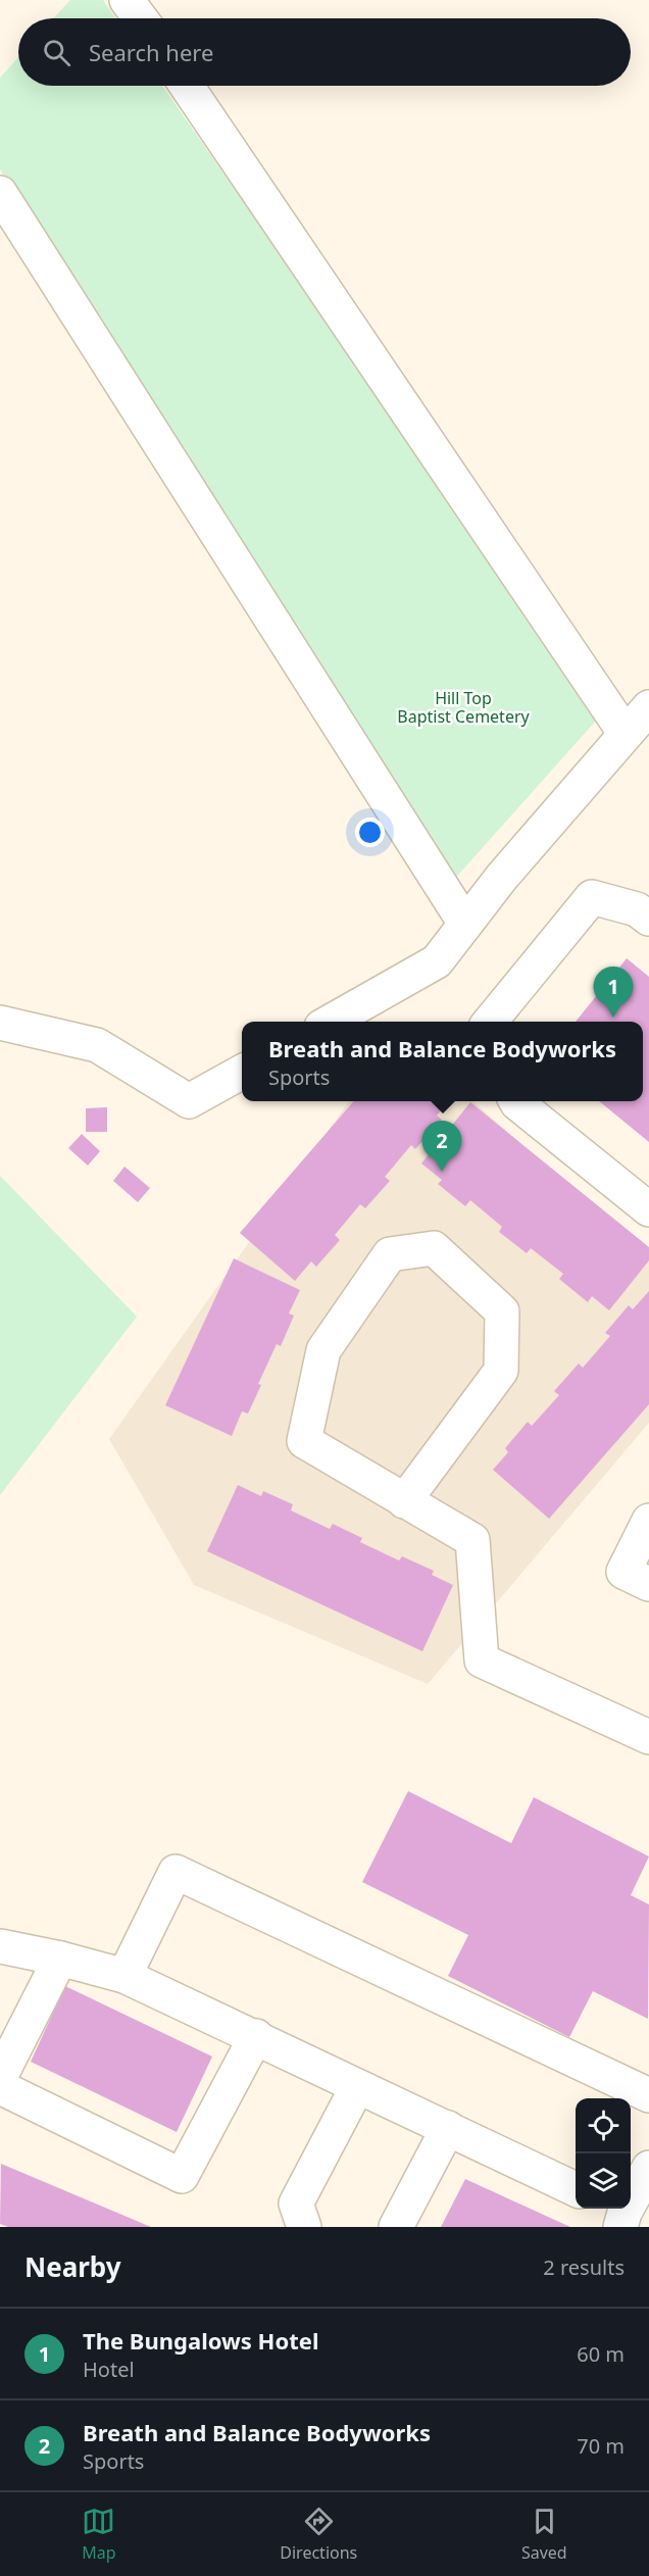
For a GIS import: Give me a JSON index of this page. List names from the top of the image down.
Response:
{
  "parks": ["Hill Top Baptist Cemetery"],
  "page": {
    "search": "Search here",
    "pins": ["1", "2"],
    "popup": ["Breath and Balance Bodyworks", "Sports"],
    "heading": ["Nearby", "2 results"],
    "list": [
      {
        "mark": "1",
        "name": "The Bungalows Hotel",
        "note": "Hotel",
        "value": "60 m"
      },
      {
        "mark": "2",
        "name": "Breath and Balance Bodyworks",
        "note": "Sports",
        "value": "70 m"
      }
    ],
    "nav": ["Map", "Directions", "Saved"]
  }
}
